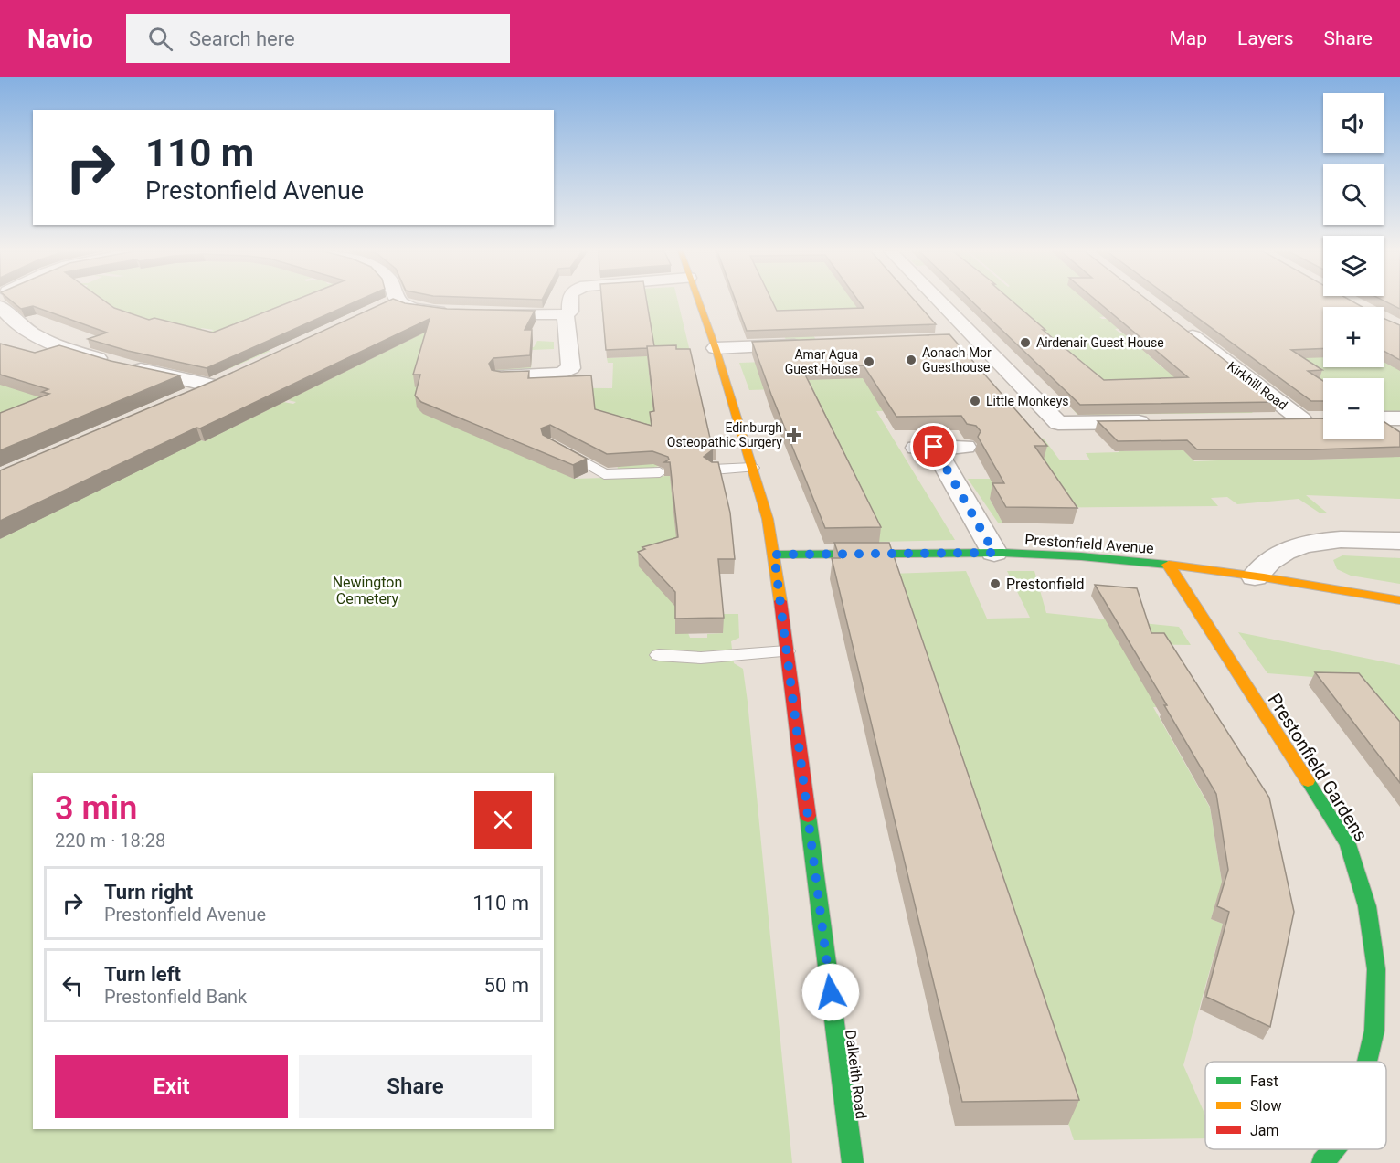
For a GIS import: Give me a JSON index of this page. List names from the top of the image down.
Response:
{
  "streets": {
    "main road": ["Prestonfield Avenue", "Prestonfield Gardens", "Dalkeith Road"],
    "street": ["Kirkhill Road"]
  },
  "crossings": [
    ["Prestonfield Avenue", "Prestonfield Gardens"],
    ["Prestonfield Avenue", "Dalkeith Road"]
  ],
  "parks": ["Newington Cemetery"],
  "places": {
    "other": [
      "Airdenair Guest House",
      "Aonach Mor Guesthouse",
      "Amar Agua Guest House",
      "Little Monkeys",
      "Prestonfield"
    ],
    "health": ["Edinburgh Osteopathic Surgery"]
  },
  "legend": ["Fast", "Slow", "Jam"],
  "page": {
    "header": "Navio",
    "search": "Search here",
    "nav": ["Map", "Layers", "Share"],
    "map_buttons": ["+", "−"],
    "turn": ["110 m", "Prestonfield Avenue"],
    "heading": ["3 min", "220 m · 18:28"],
    "list": [
      {
        "name": "Turn right",
        "note": "Prestonfield Avenue",
        "value": "110 m"
      },
      {
        "name": "Turn left",
        "note": "Prestonfield Bank",
        "value": "50 m"
      }
    ],
    "buttons": ["Exit", "Share"]
  }
}
